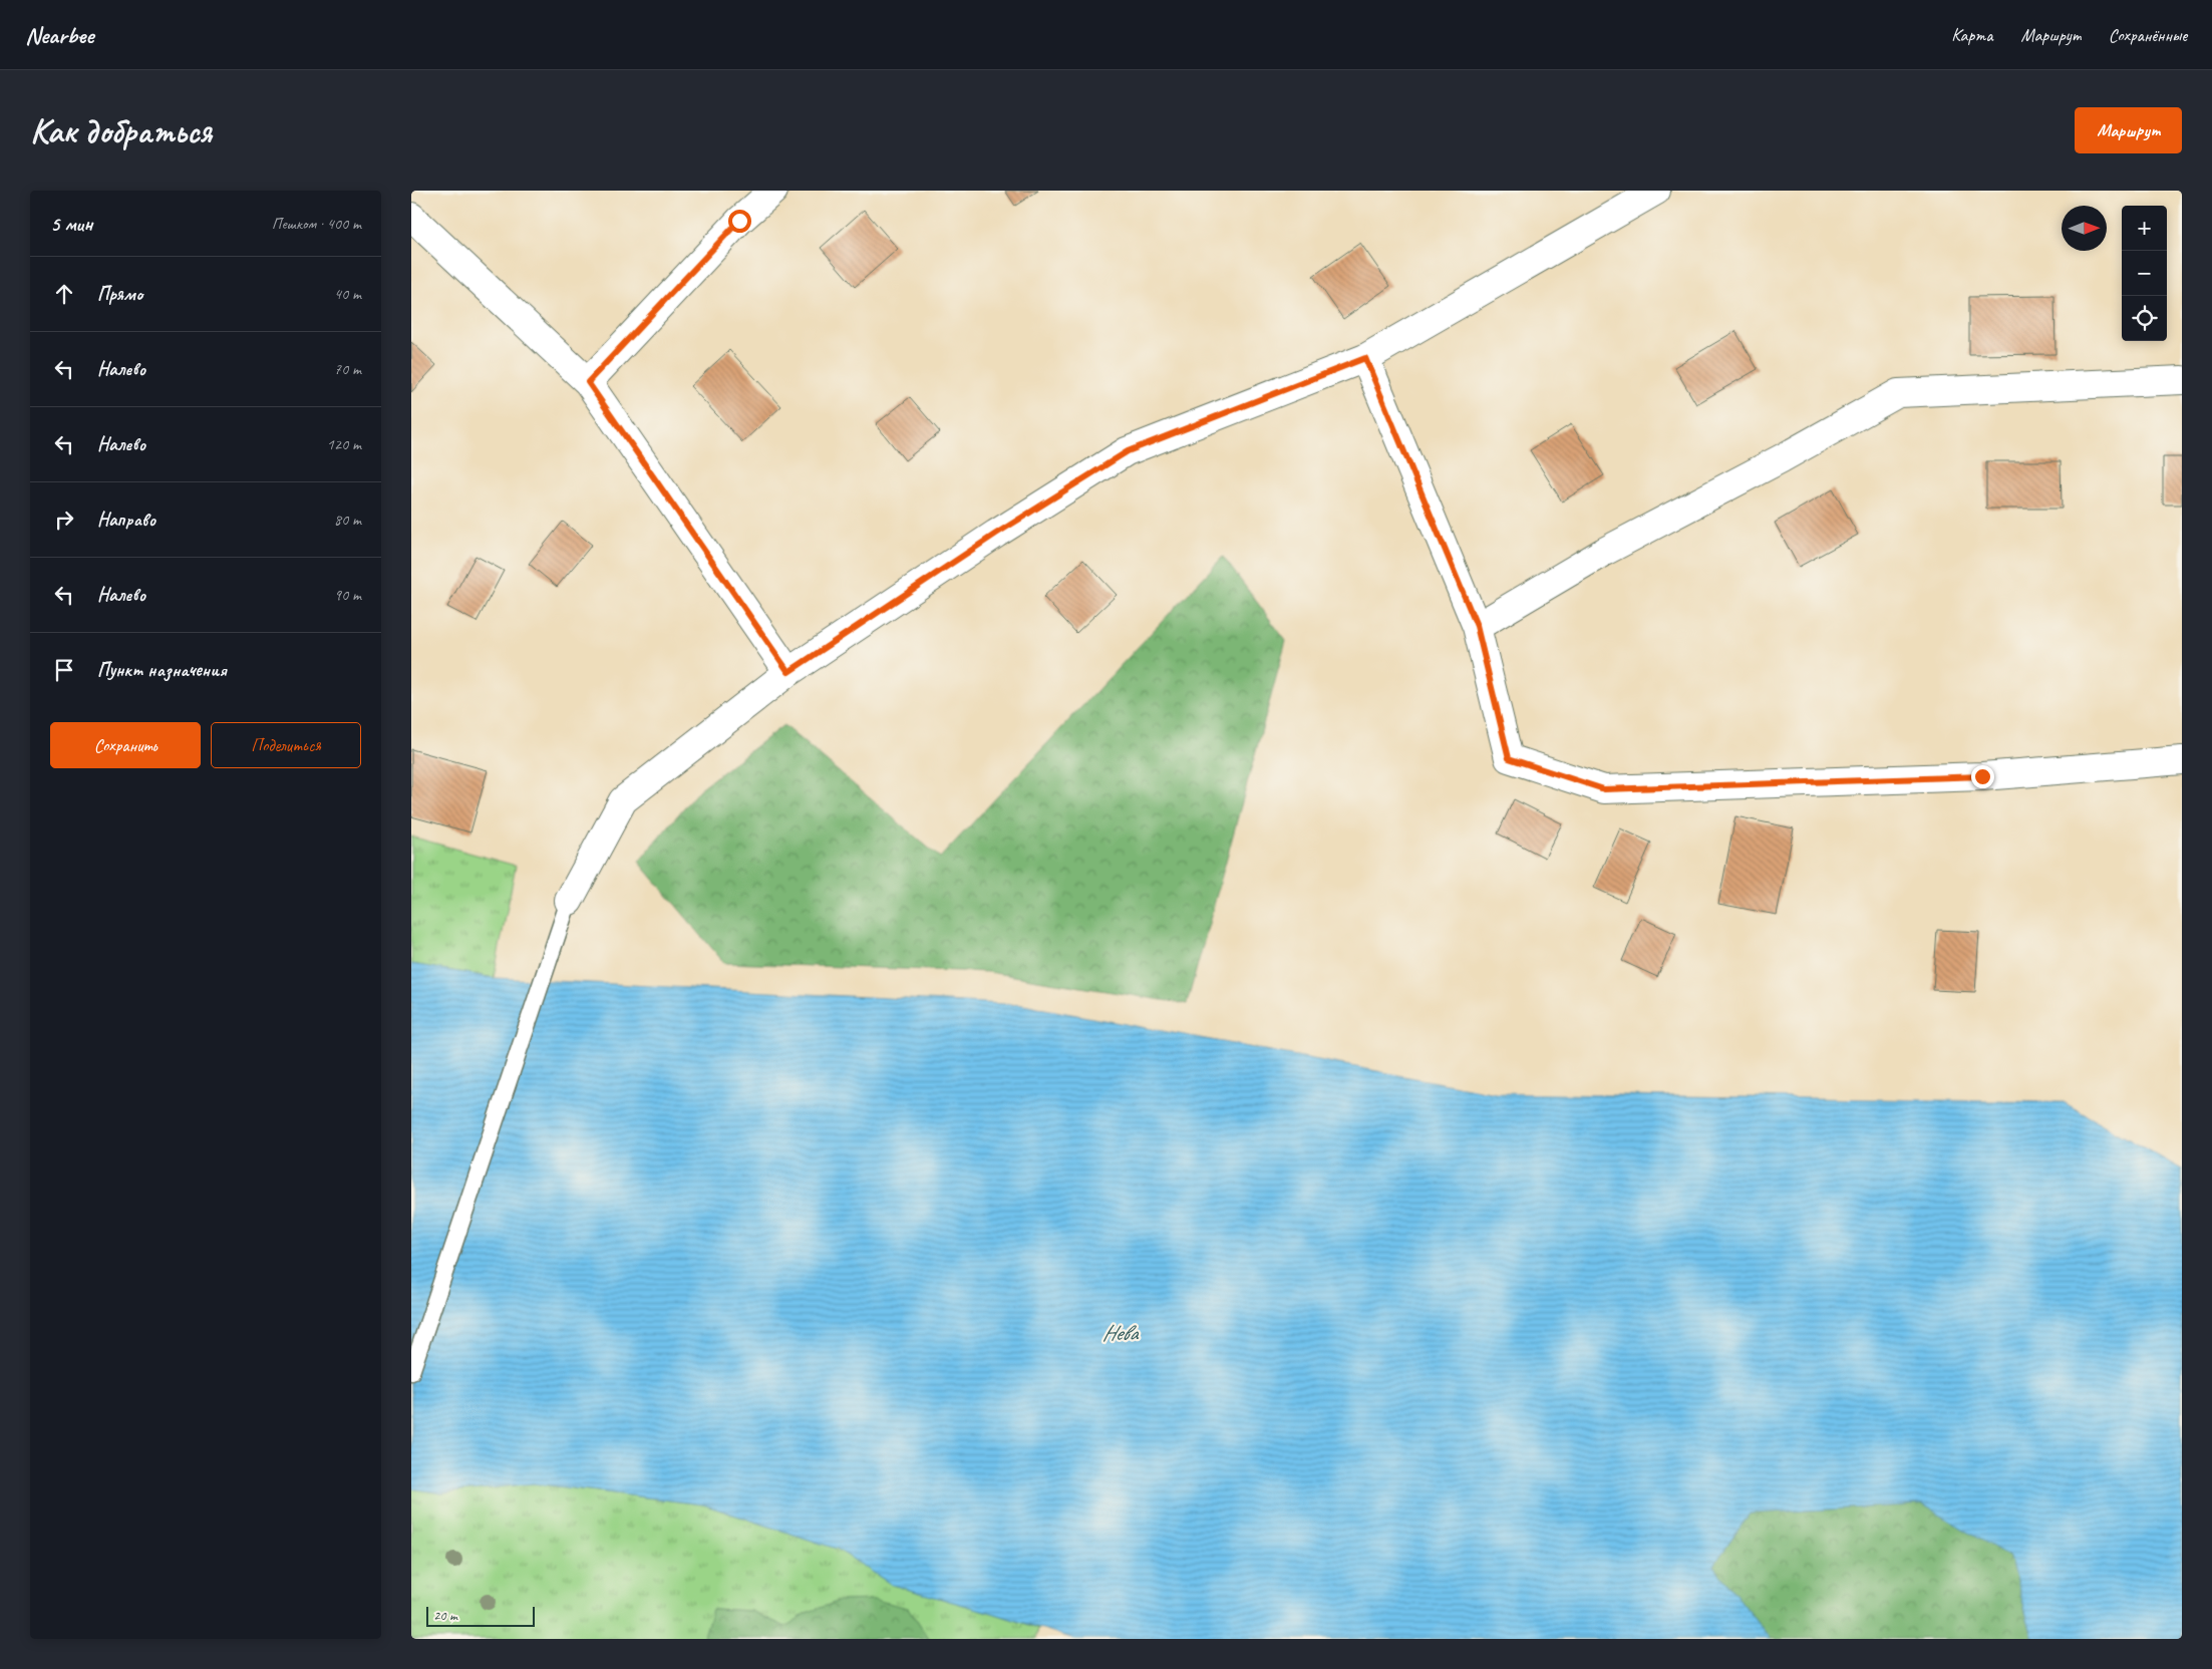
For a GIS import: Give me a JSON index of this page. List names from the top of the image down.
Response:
{
  "water": ["Нева"],
  "scale_bar": "20 m",
  "north": "right",
  "page": {
    "header": "Nearbee",
    "nav": ["Карта", "Маршрут", "Сохранённые"],
    "buttons": [
      "Маршрут",
      ["Сохранить", "Поделиться"]
    ],
    "title": "Как добраться",
    "heading": ["5 мин", "Пешком · 400 m"],
    "map_buttons": ["+", "−"],
    "list": [
      ["Прямо", "40 m"],
      ["Налево", "70 m"],
      ["Налево", "120 m"],
      ["Направо", "80 m"],
      ["Налево", "90 m"],
      "Пункт назначения"
    ],
    "scale": "20 m"
  }
}
